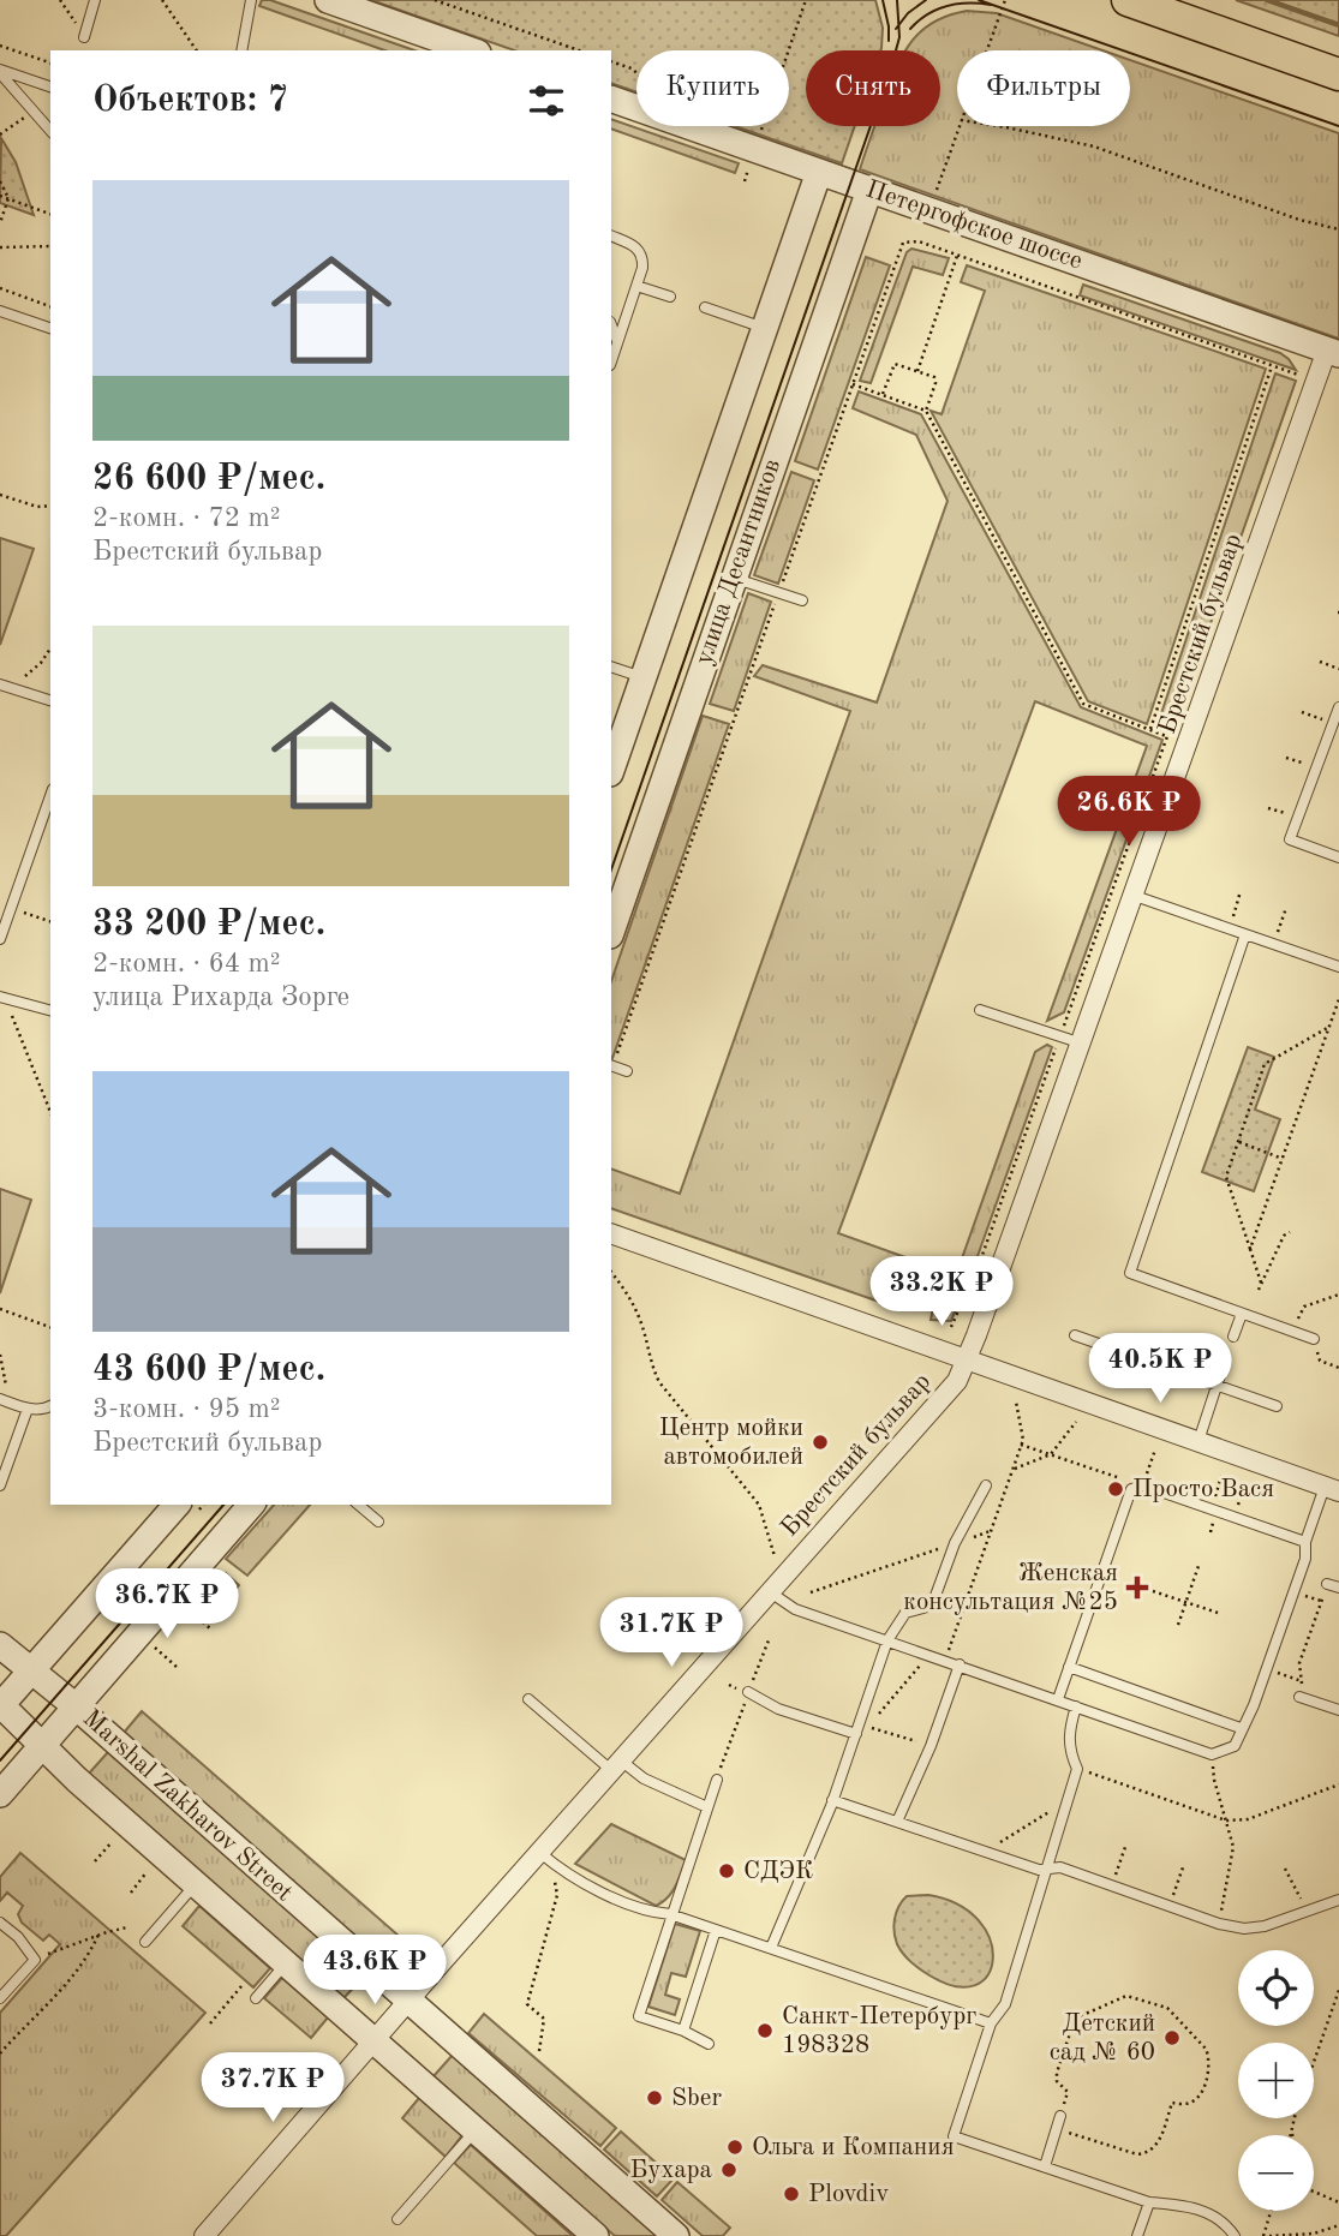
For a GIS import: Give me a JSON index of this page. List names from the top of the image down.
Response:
{
  "streets": {
    "street": [
      "Петергофское шоссе",
      "улица Десантников",
      "Брестский бульвар",
      "Marshal Zakharov Street"
    ]
  },
  "crossings": [
    ["Петергофское шоссе", "улица Десантников"],
    ["Петергофское шоссе", "Брестский бульвар"],
    ["Брестский бульвар", "Marshal Zakharov Street"]
  ],
  "places": {
    "other": [
      "Центр мойки автомобилей",
      "Просто Вася",
      "СДЭК",
      "Санкт-Петербург 198328",
      "Детский сад № 60",
      "Sber",
      "Ольга и Компания",
      "Бухара",
      "Plovdiv"
    ],
    "health": ["Женская консультация №25"]
  },
  "page": {
    "chip": ["Купить", "Снять", "Фильтры"],
    "heading": "Объектов: 7",
    "list": [
      {
        "name": "26 600 ₽/мес.",
        "note": "2-комн. · 72 m² · Брестский бульвар"
      },
      {
        "name": "33 200 ₽/мес.",
        "note": "2-комн. · 64 m² · улица Рихарда Зорге"
      },
      {
        "name": "43 600 ₽/мес.",
        "note": "3-комн. · 95 m² · Брестский бульвар"
      }
    ],
    "price": [
      "26.6K ₽",
      "33.2K ₽",
      "40.5K ₽",
      "36.7K ₽",
      "31.7K ₽",
      "43.6K ₽",
      "37.7K ₽"
    ],
    "map_buttons": ["+", "−"]
  }
}
